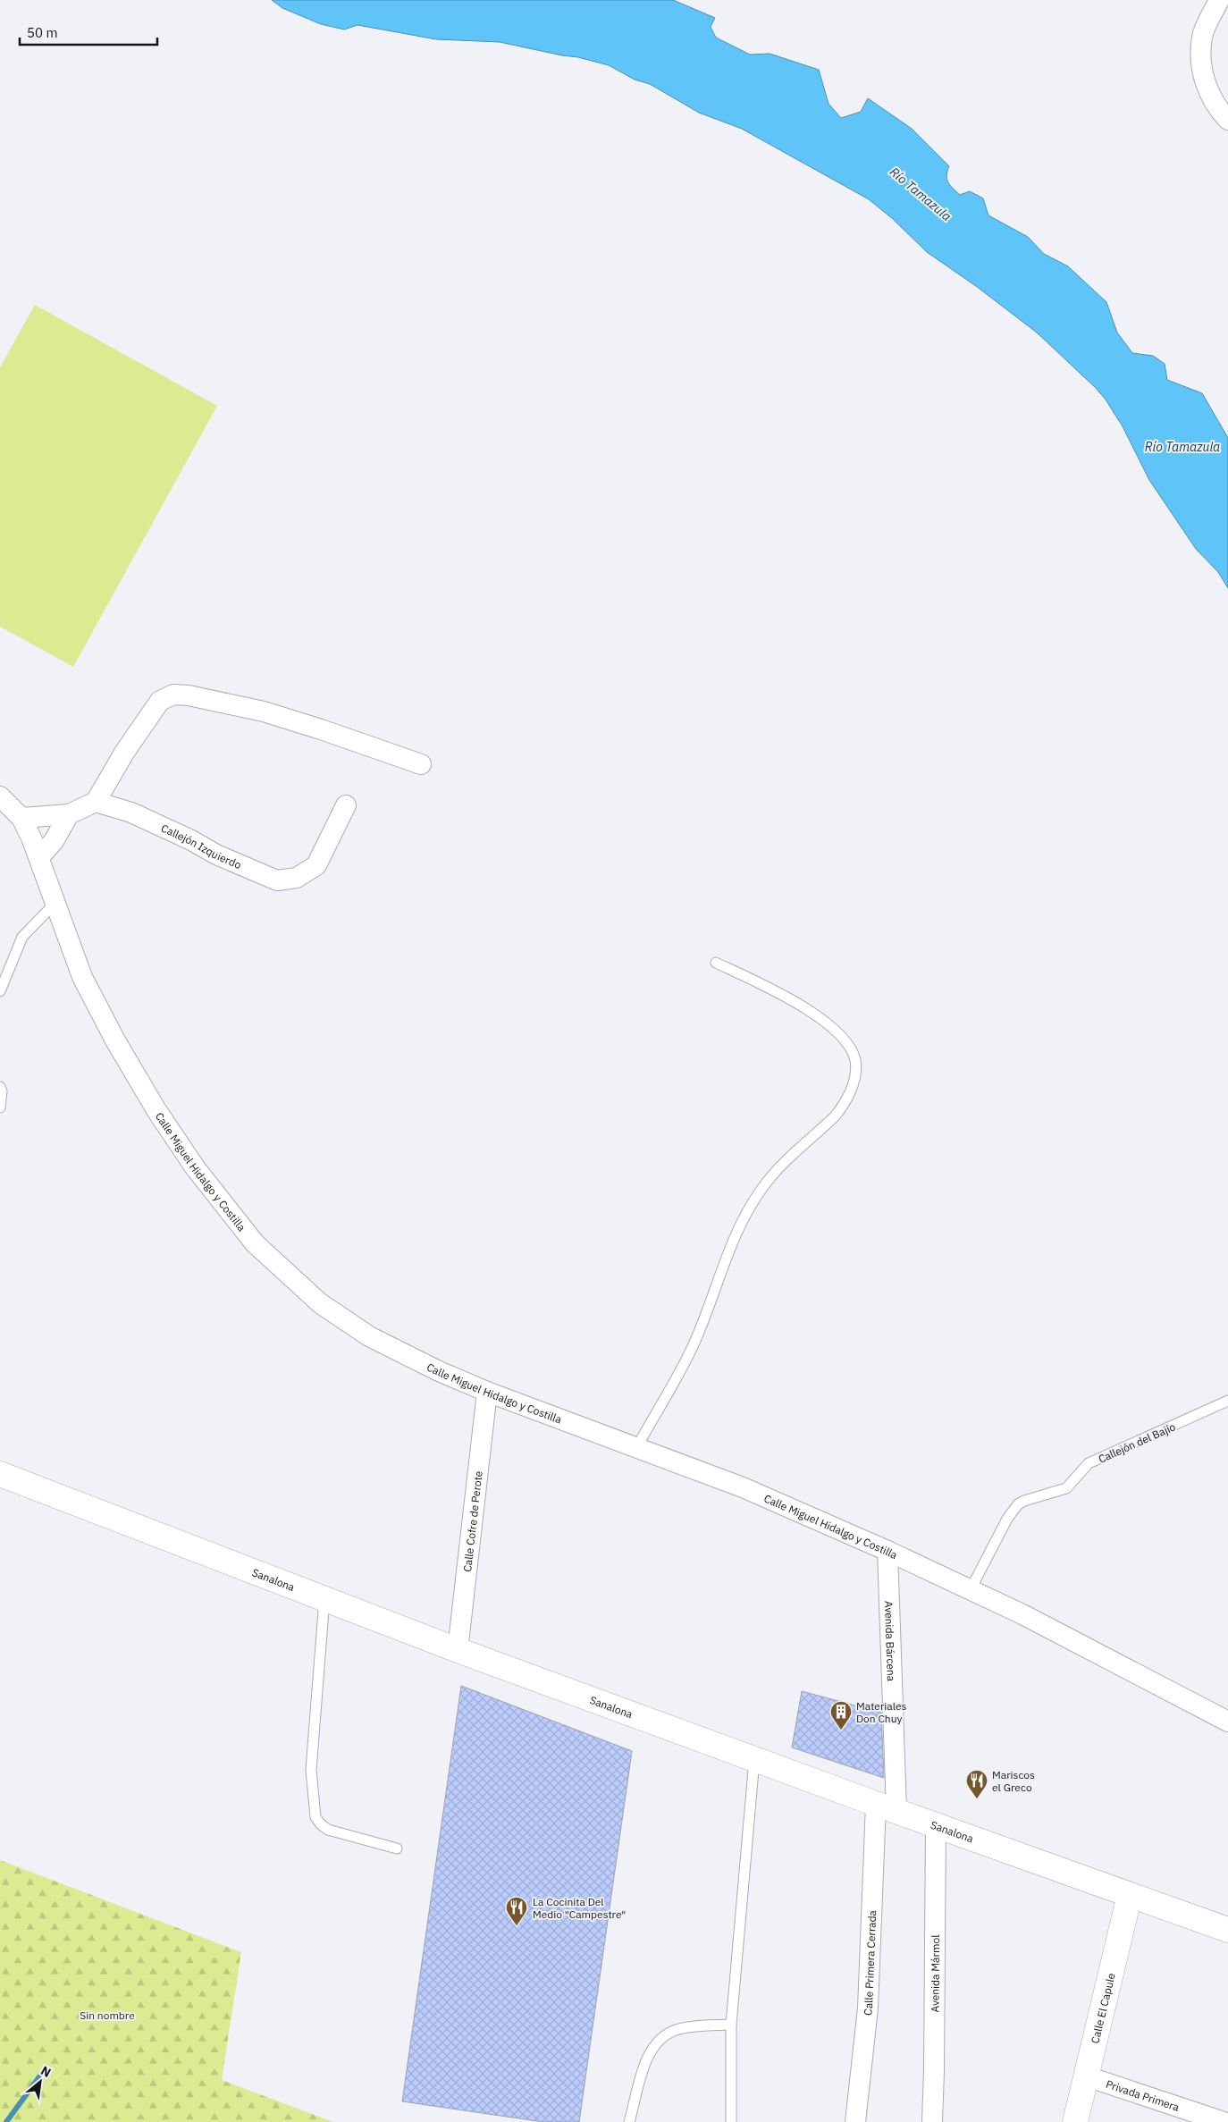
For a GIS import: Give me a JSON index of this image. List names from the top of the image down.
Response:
{
  "streets": {
    "main road": ["Sanalona", "Calle El Capule"],
    "street": [
      "Callejón Izquierdo",
      "Calle Miguel Hidalgo y Costilla",
      "Calle Cofre de Perote",
      "Avenida Bárcena",
      "Calle Primera Cerrada",
      "Avenida Mármol",
      "Privada Primera"
    ],
    "lane": ["Callejón del Bajío"]
  },
  "crossings": [
    ["Calle Miguel Hidalgo y Costilla", "Callejón del Bajío"],
    ["Calle Miguel Hidalgo y Costilla", "Calle Cofre de Perote"],
    ["Calle Miguel Hidalgo y Costilla", "Avenida Bárcena"],
    ["Calle Cofre de Perote", "Sanalona"],
    ["Sanalona", "Avenida Bárcena"],
    ["Sanalona", "Calle Primera Cerrada"],
    ["Sanalona", "Avenida Mármol"],
    ["Sanalona", "Calle El Capule"],
    ["Avenida Bárcena", "Calle Primera Cerrada"],
    ["Calle El Capule", "Privada Primera"]
  ],
  "water": ["Río Tamazula"],
  "parks": ["Sin nombre"],
  "places": {
    "building": ["Materiales Don Chuy"],
    "restaurant": ["Mariscos el Greco", "La Cocinita Del Medio \"Campestre\""]
  },
  "scale_bar": "50 m",
  "north": "top right"
}
